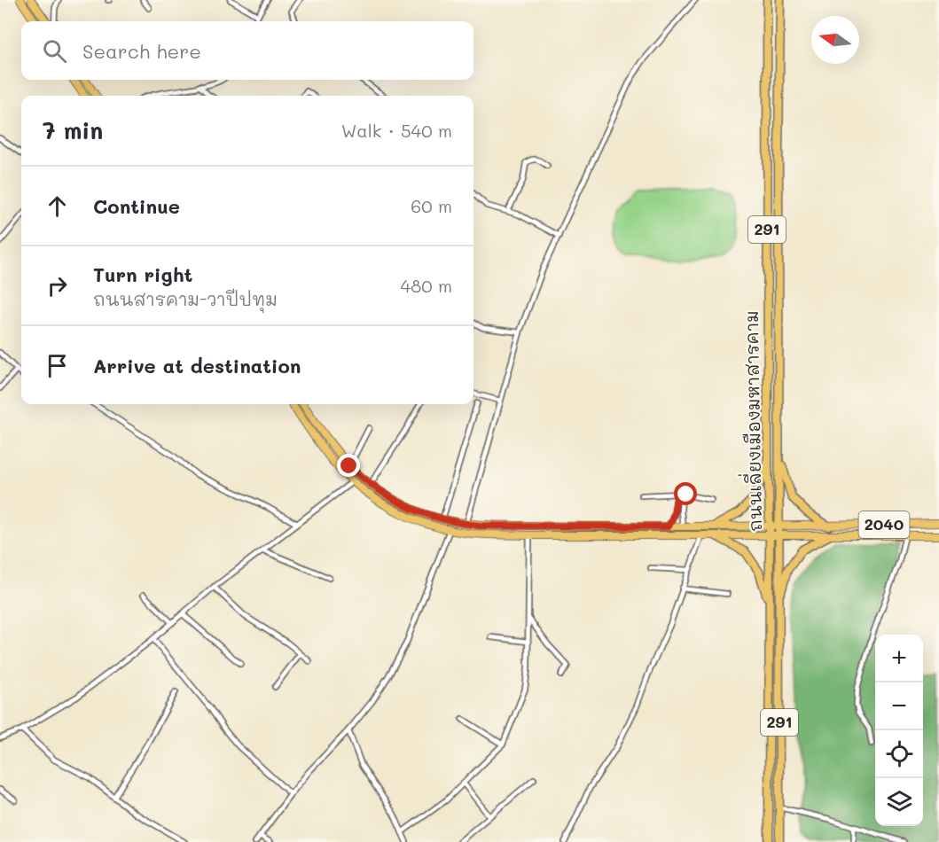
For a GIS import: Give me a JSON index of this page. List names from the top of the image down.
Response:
{
  "streets": {
    "highway": ["291", "ถนนเลี่ยงเมืองมหาสารคาม"],
    "main road": ["2040"]
  },
  "crossings": [
    ["ถนนเลี่ยงเมืองมหาสารคาม", "2040"]
  ],
  "north": "left",
  "page": {
    "search": "Search here",
    "heading": ["7 min", "Walk · 540 m"],
    "list": [
      ["Continue", "60 m"],
      ["Turn right", "ถนนสารคาม-วาปีปทุม", "480 m"],
      "Arrive at destination"
    ],
    "map_buttons": ["+", "−"]
  }
}
